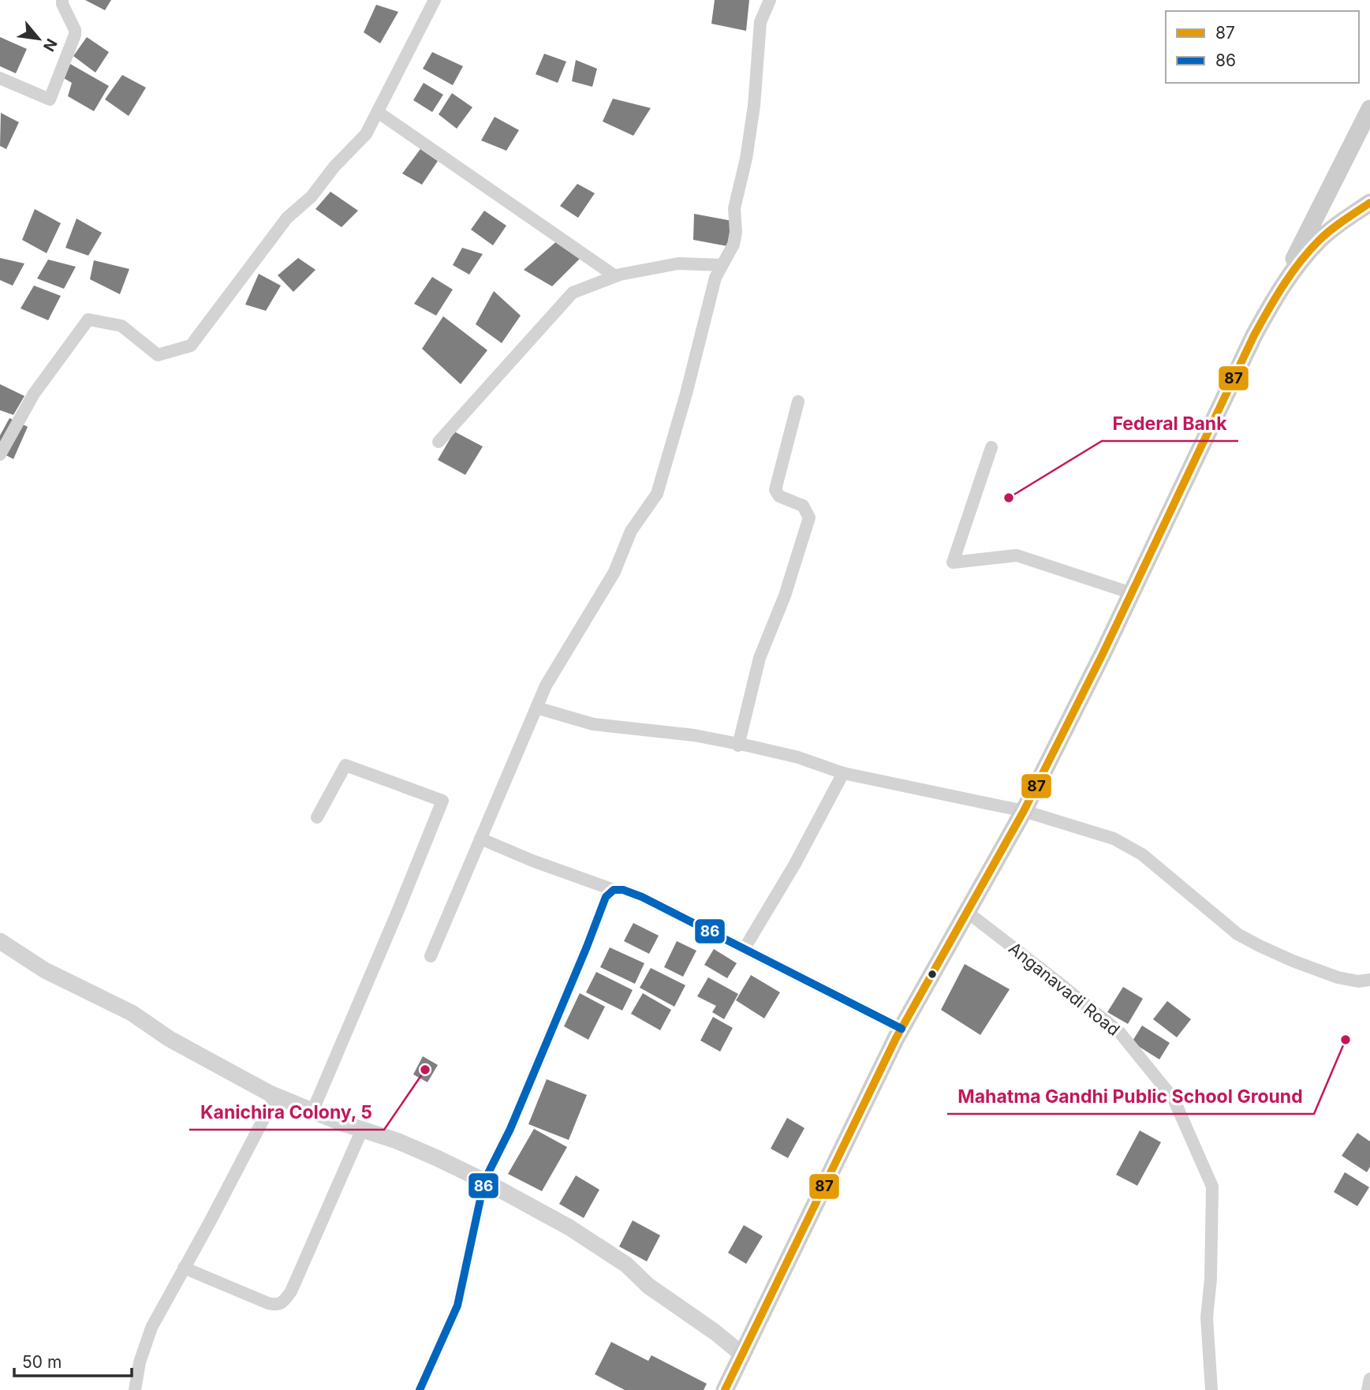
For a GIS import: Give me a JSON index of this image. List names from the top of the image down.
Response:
{
  "streets": {
    "street": ["Anganavadi Road"]
  },
  "places": ["Federal Bank", "Mahatma Gandhi Public School Ground", "Kanichira Colony, 5"],
  "lines": ["transit line 87", "transit line 86"],
  "legend": ["87", "86"],
  "scale_bar": "50 m",
  "north": "bottom right"
}
